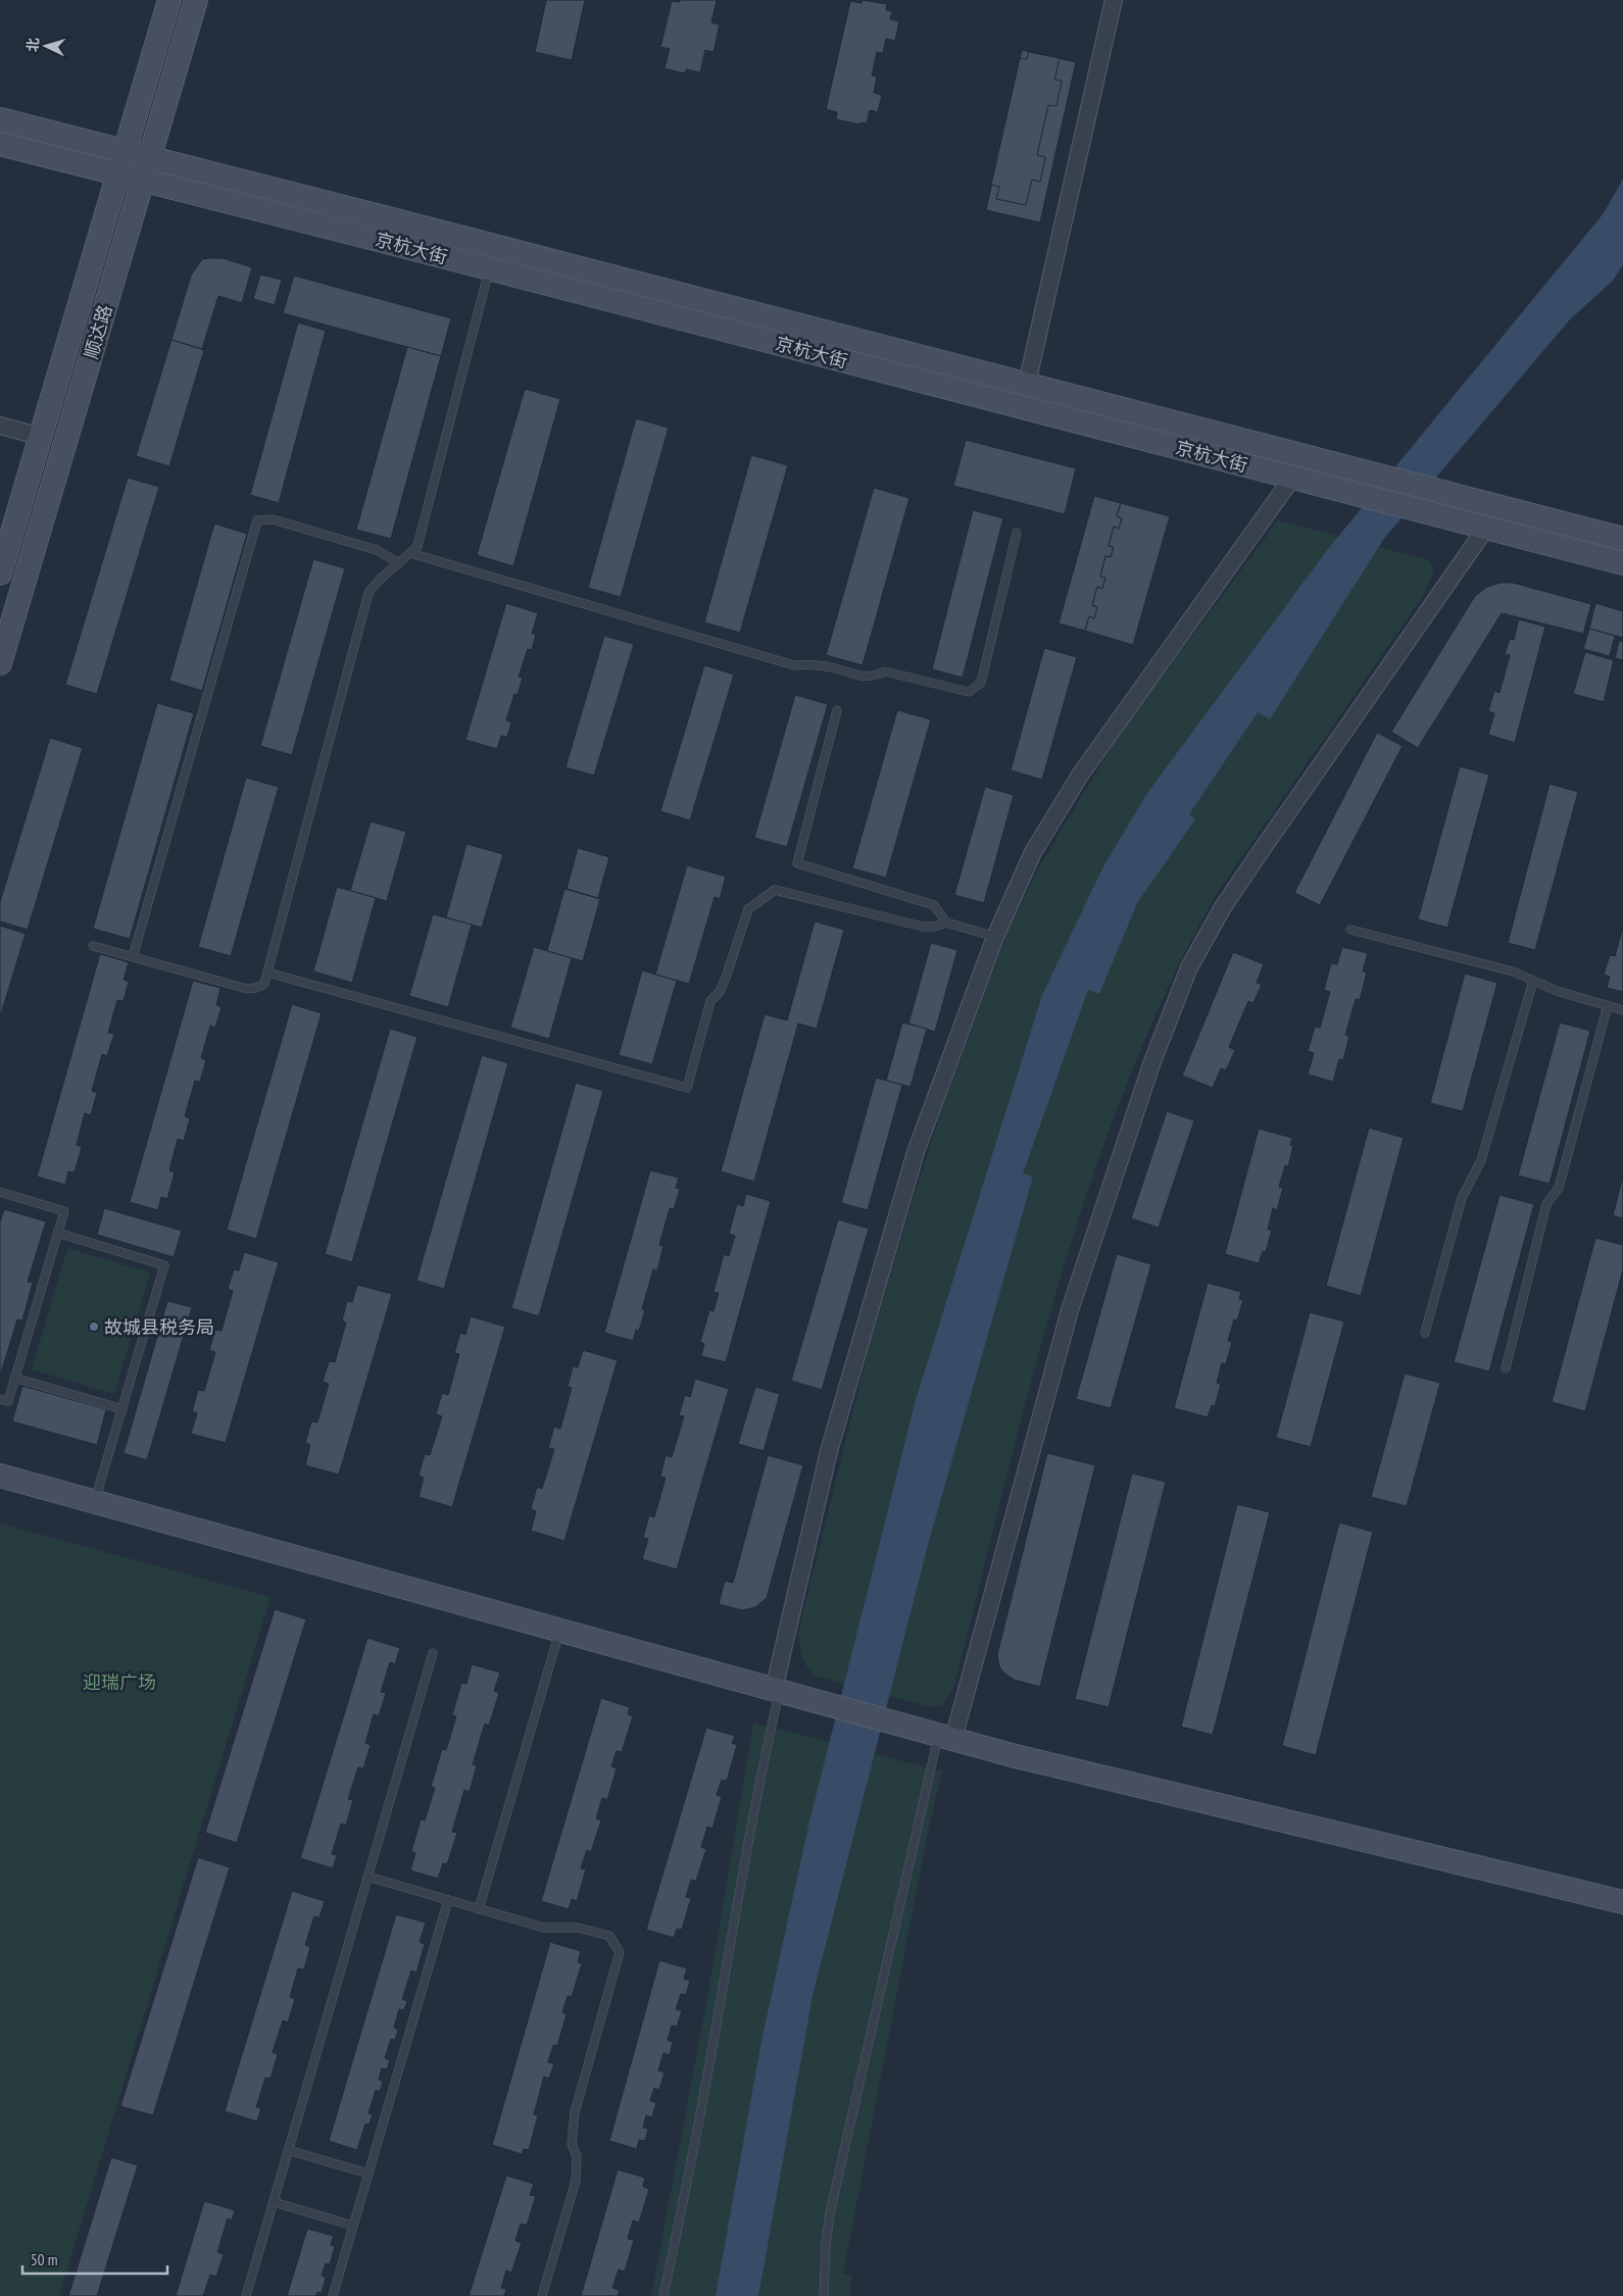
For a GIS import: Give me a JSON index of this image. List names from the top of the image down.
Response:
{
  "streets": {
    "main road": ["京杭大街", "顺达路"]
  },
  "crossings": [
    ["京杭大街", "顺达路"]
  ],
  "parks": ["迎瑞广场"],
  "places": ["故城县税务局"],
  "scale_bar": "50 m",
  "north": "left"
}
